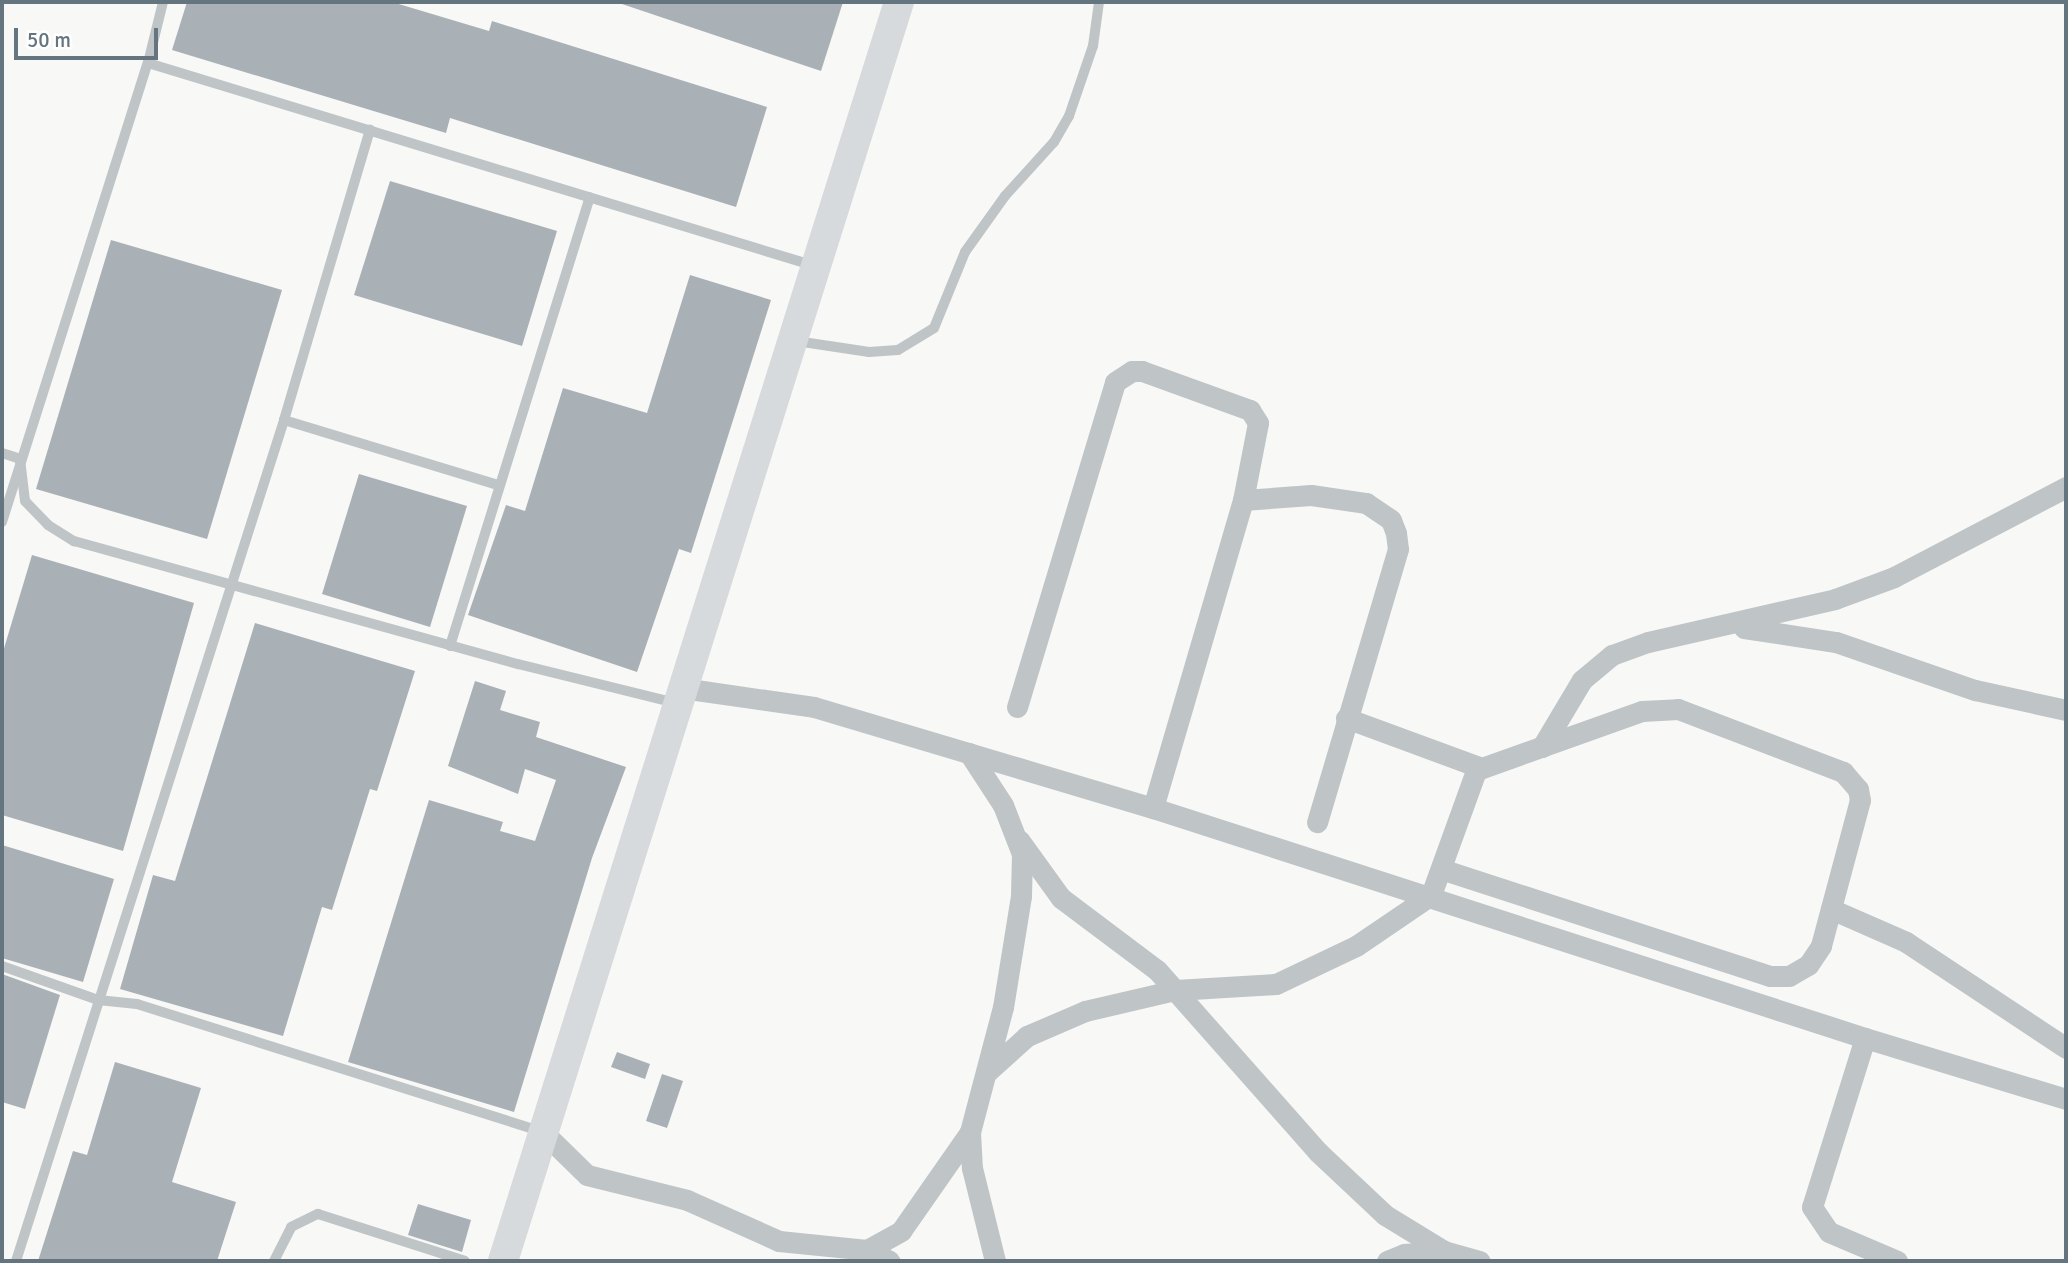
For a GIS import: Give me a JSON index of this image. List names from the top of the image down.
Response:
{
  "scale_bar": "50 m"
}
